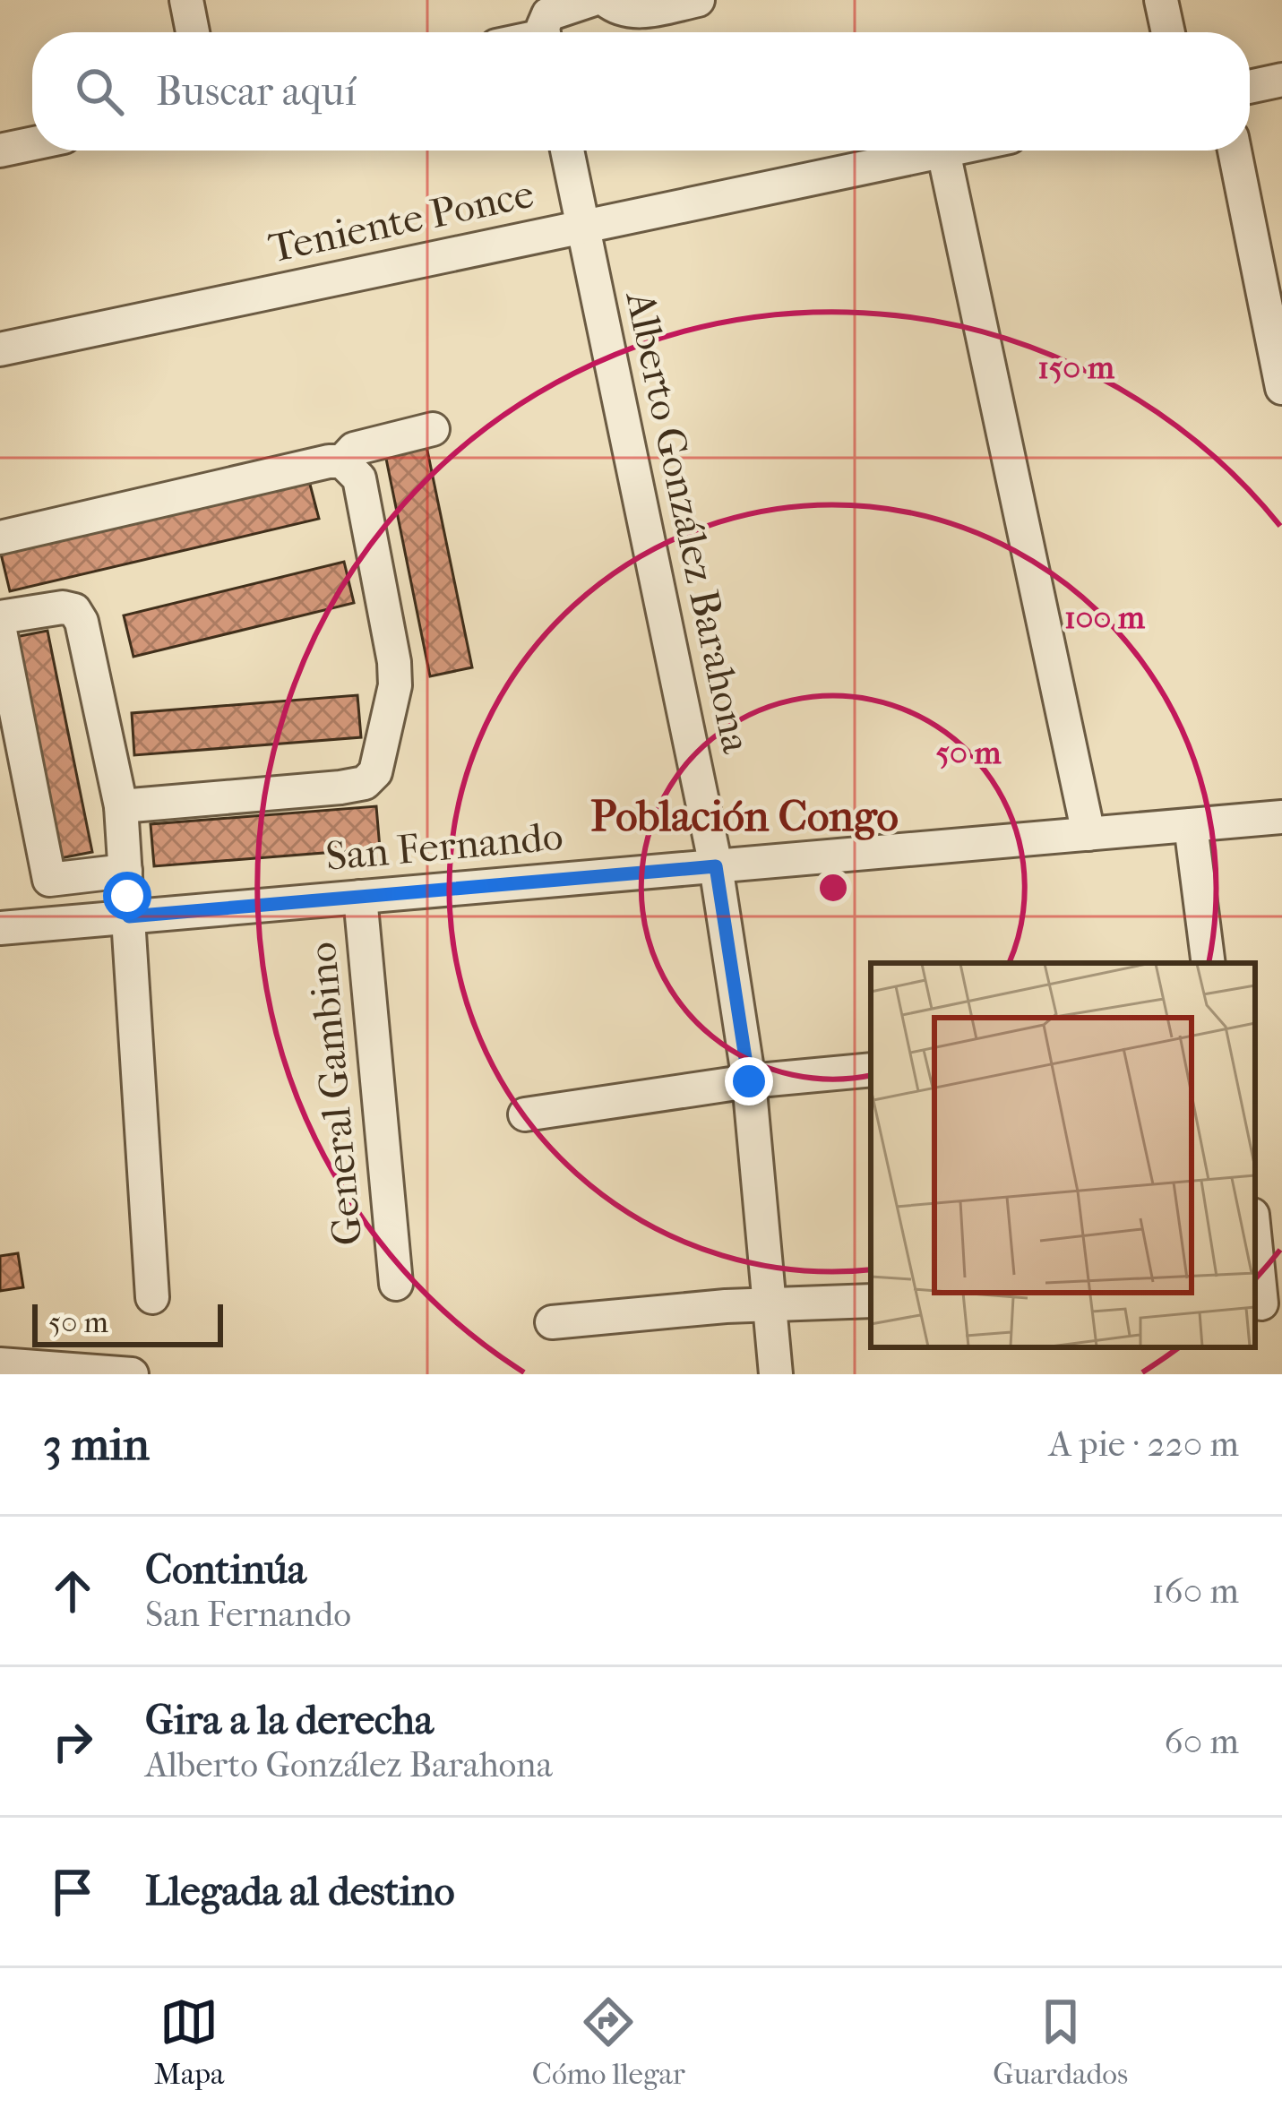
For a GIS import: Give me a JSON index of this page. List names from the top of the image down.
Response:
{
  "streets": {
    "street": [
      "Teniente Ponce",
      "Alberto González Barahona",
      "San Fernando",
      "General Gambino"
    ]
  },
  "crossings": [
    ["Teniente Ponce", "Alberto González Barahona"],
    ["Alberto González Barahona", "San Fernando"],
    ["San Fernando", "General Gambino"]
  ],
  "districts": ["Población Congo"],
  "scale_bar": "50 m",
  "page": {
    "search": "Buscar aquí",
    "scale": "50 m",
    "heading": ["3 min", "A pie · 220 m"],
    "list": [
      ["Continúa", "San Fernando", "160 m"],
      ["Gira a la derecha", "Alberto González Barahona", "60 m"],
      "Llegada al destino"
    ],
    "nav": ["Mapa", "Cómo llegar", "Guardados"]
  },
  "rings": ["150 m", "100 m", "50 m"]
}
